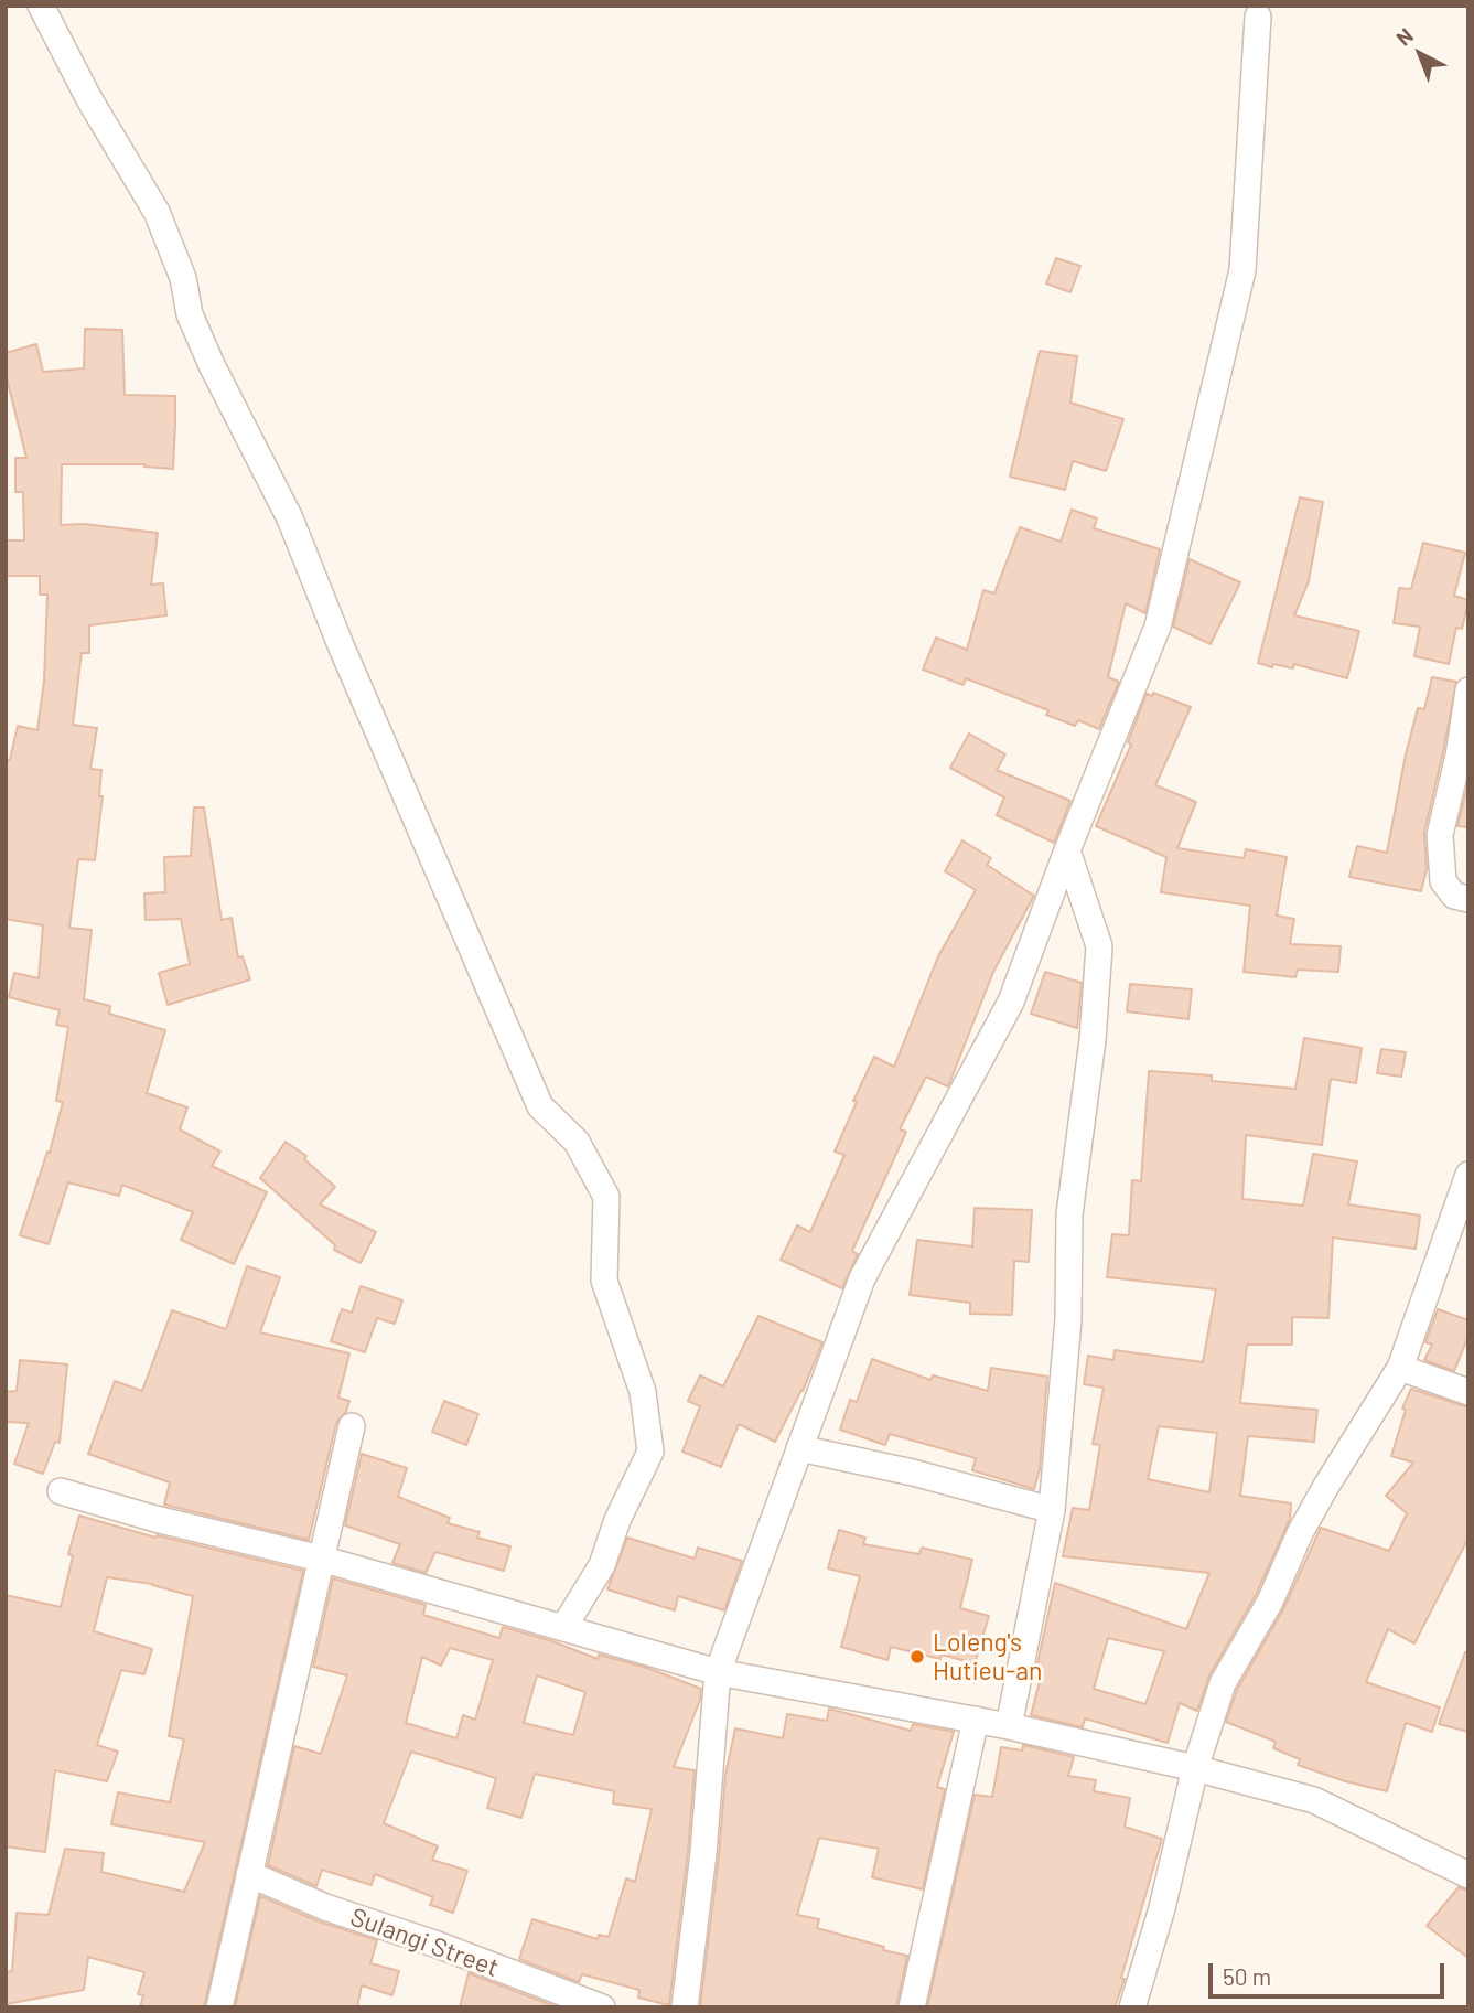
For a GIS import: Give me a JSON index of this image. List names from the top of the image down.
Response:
{
  "streets": {
    "street": ["Sulangi Street"]
  },
  "places": ["Loleng's Hutieu-an"],
  "scale_bar": "50 m",
  "north": "top left"
}
